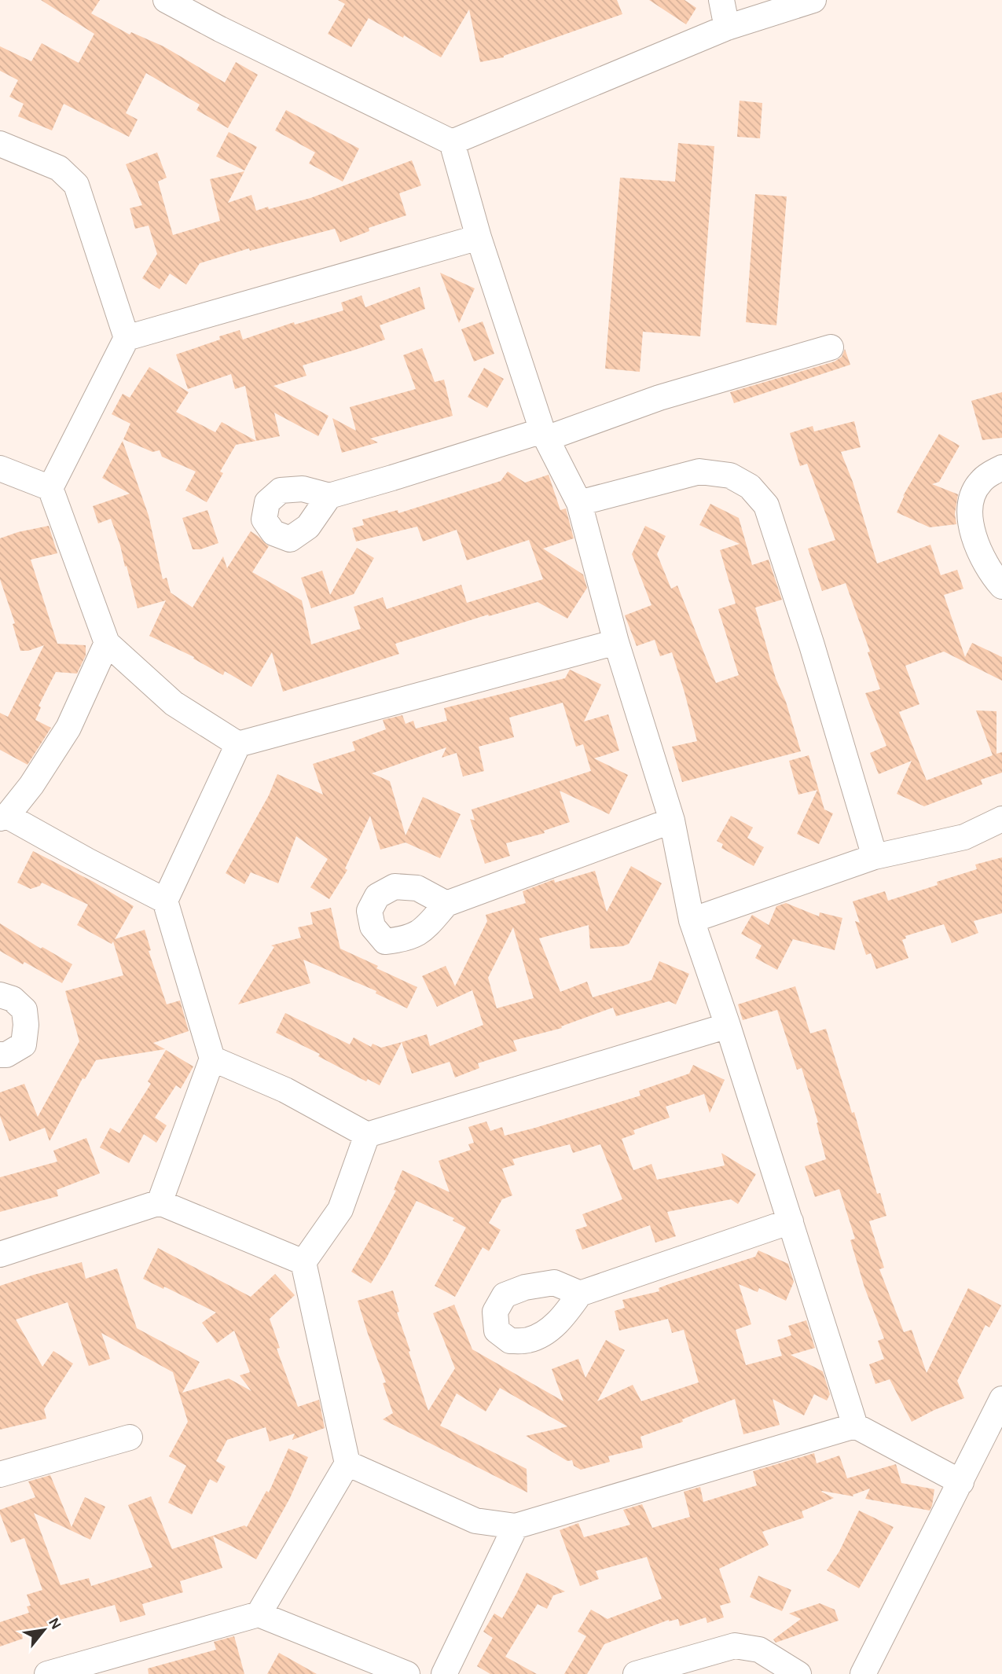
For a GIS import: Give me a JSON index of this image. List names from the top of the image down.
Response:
{
  "north": "top right"
}
